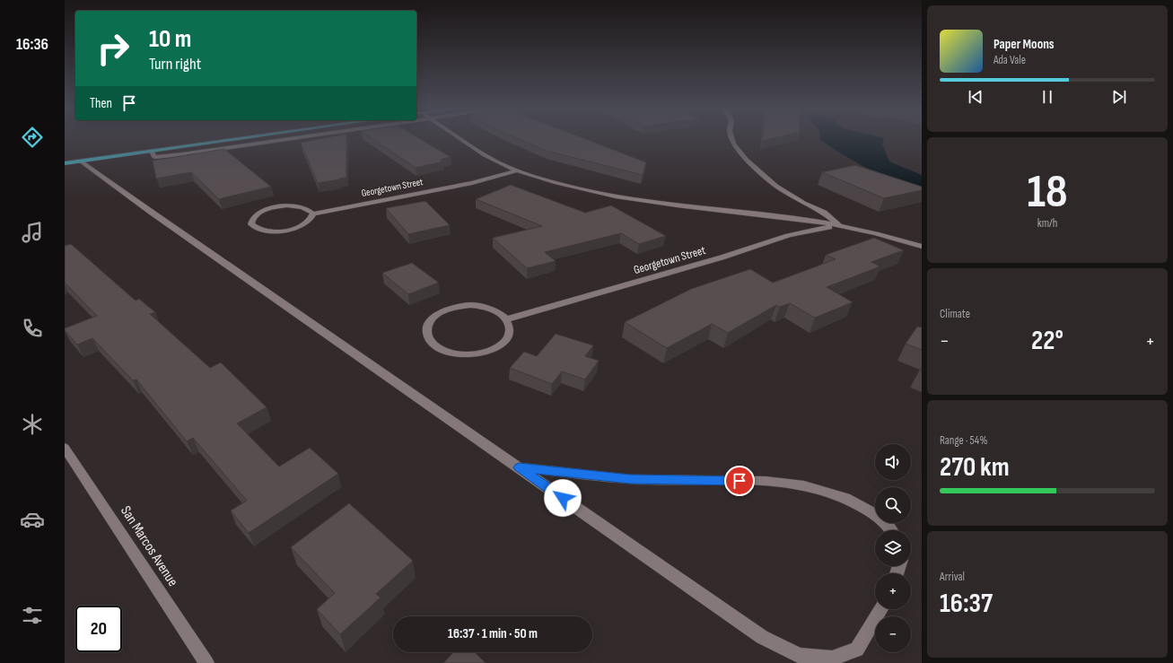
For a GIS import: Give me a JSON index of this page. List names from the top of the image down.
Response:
{
  "streets": {
    "street": ["Georgetown Street", "San Marcos Avenue"]
  },
  "page": {
    "tabs": "16:36",
    "turn": ["10 m", "Turn right"],
    "song": ["Paper Moons", "Ada Vale"],
    "then": "Then",
    "tile": [
      ["18", "km/h"],
      "Climate",
      ["Range · 54%", "270 km"],
      ["Arrival", "16:37"]
    ],
    "heat": ["−", "22°", "+"],
    "map_buttons": ["+", "−"],
    "limit": "20",
    "trip": "16:37 · 1 min · 50 m"
  }
}
